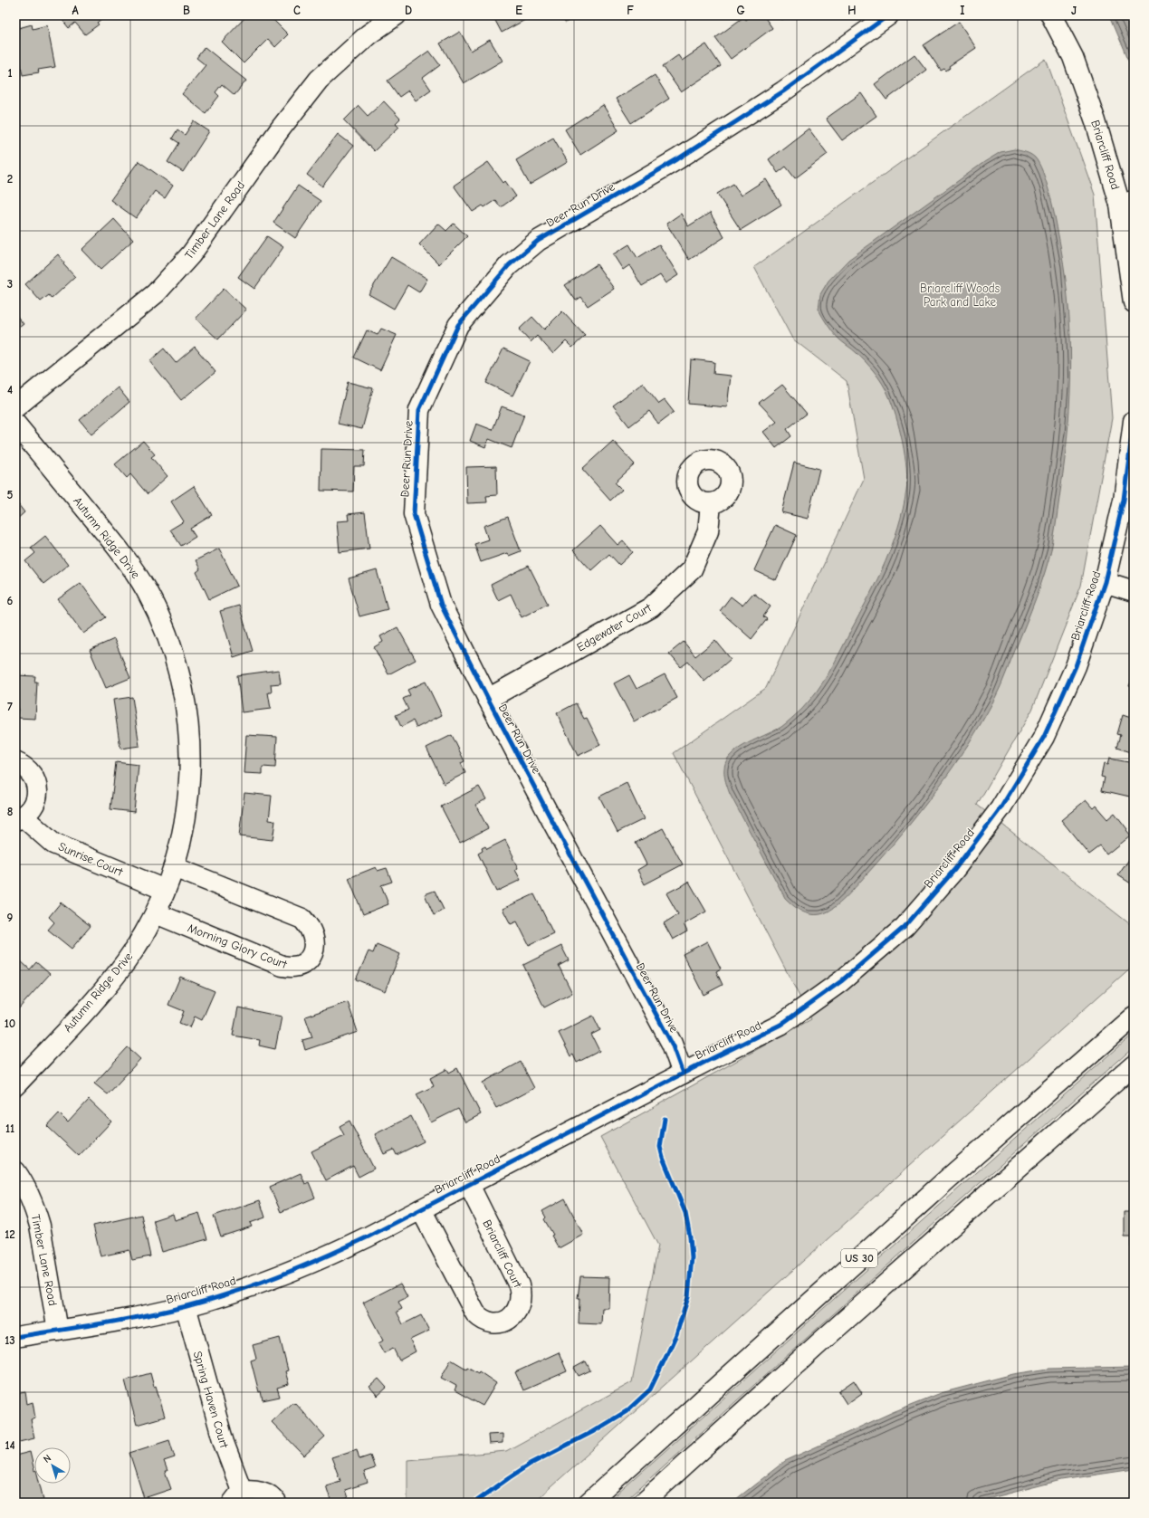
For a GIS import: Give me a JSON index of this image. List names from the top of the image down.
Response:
{
  "streets": {
    "street": [
      "Briarcliff Road",
      "Deer Run Drive",
      "Timber Lane Road",
      "Autumn Ridge Drive",
      "Edgewater Court",
      "Sunrise Court",
      "Morning Glory Court",
      "Briarcliff Court",
      "US 30",
      "Spring Haven Court"
    ]
  },
  "crossings": [
    ["Briarcliff Road", "Deer Run Drive"],
    ["Briarcliff Road", "Timber Lane Road"],
    ["Briarcliff Road", "Briarcliff Court"],
    ["Briarcliff Road", "Spring Haven Court"],
    ["Deer Run Drive", "Edgewater Court"],
    ["Autumn Ridge Drive", "Sunrise Court"],
    ["Autumn Ridge Drive", "Morning Glory Court"]
  ],
  "parks": ["Briarcliff Woods Park and Lake"],
  "north": "top left",
  "grid": {
    "columns": [
      "A",
      "B",
      "C",
      "D",
      "E",
      "F",
      "G",
      "H",
      "I",
      "J"
    ],
    "rows": [
      "1",
      "2",
      "3",
      "4",
      "5",
      "6",
      "7",
      "8",
      "9",
      "10",
      "11",
      "12",
      "13",
      "14"
    ]
  }
}
